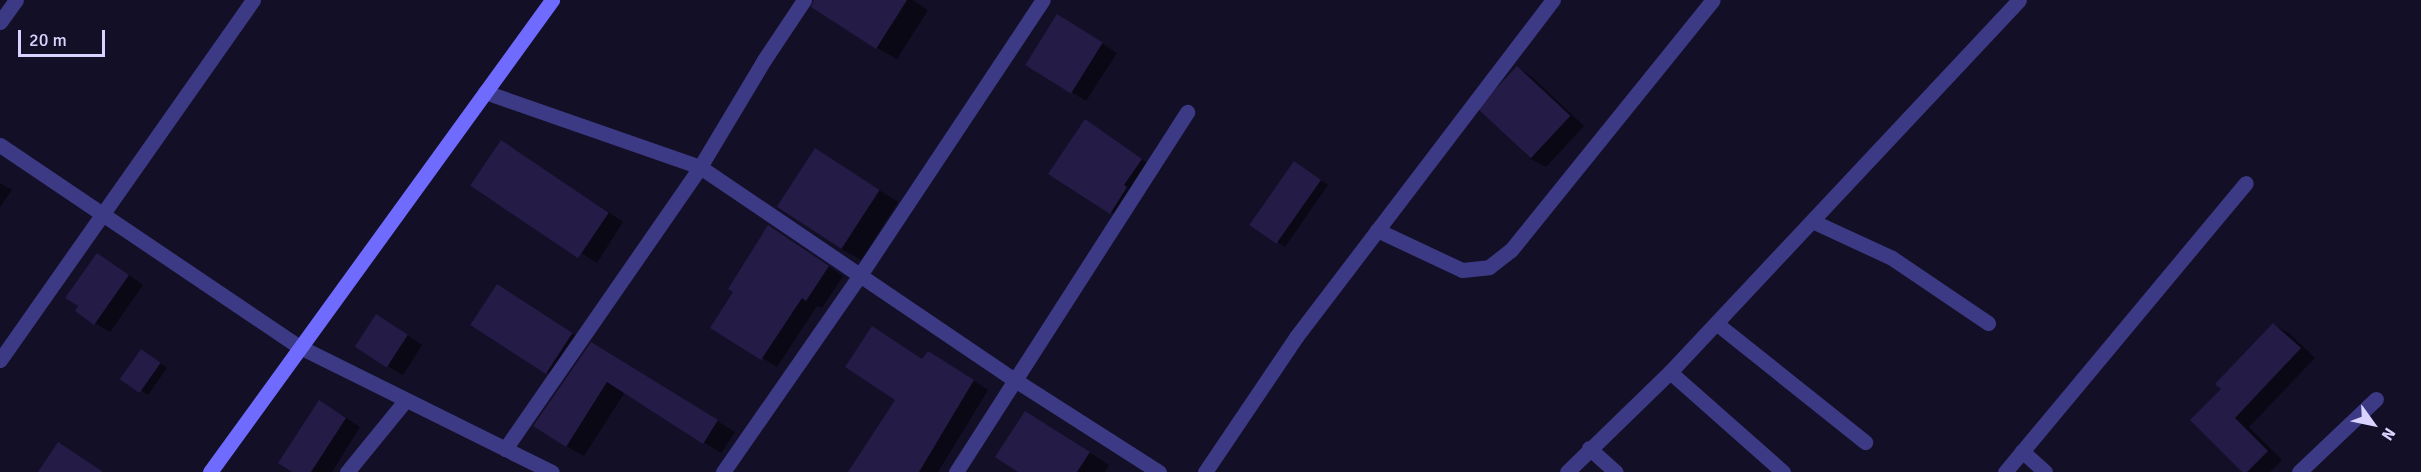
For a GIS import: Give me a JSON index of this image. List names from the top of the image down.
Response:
{
  "scale_bar": "20 m",
  "north": "bottom right"
}
